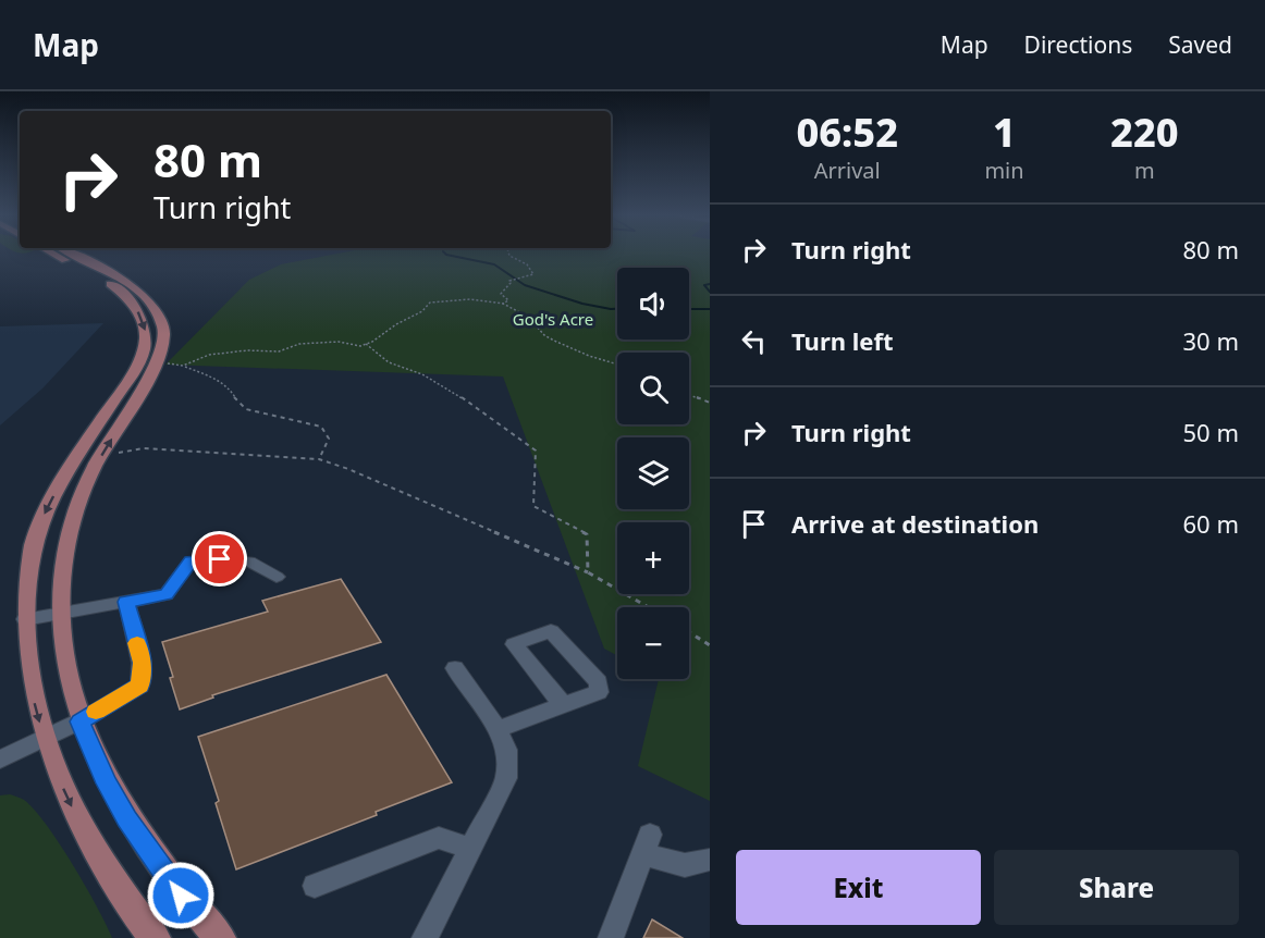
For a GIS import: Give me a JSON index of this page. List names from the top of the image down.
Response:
{
  "parks": ["God's Acre"],
  "page": {
    "header": "Map",
    "nav": ["Map", "Directions", "Saved"],
    "eta": [
      "06:52",
      "Arrival",
      "1",
      "min",
      "220",
      "m"
    ],
    "turn": ["80 m", "Turn right"],
    "list": [
      {
        "name": "Turn right",
        "value": "80 m"
      },
      {
        "name": "Turn left",
        "value": "30 m"
      },
      {
        "name": "Turn right",
        "value": "50 m"
      },
      {
        "name": "Arrive at destination",
        "value": "60 m"
      }
    ],
    "map_buttons": ["+", "−"],
    "buttons": ["Exit", "Share"]
  }
}
